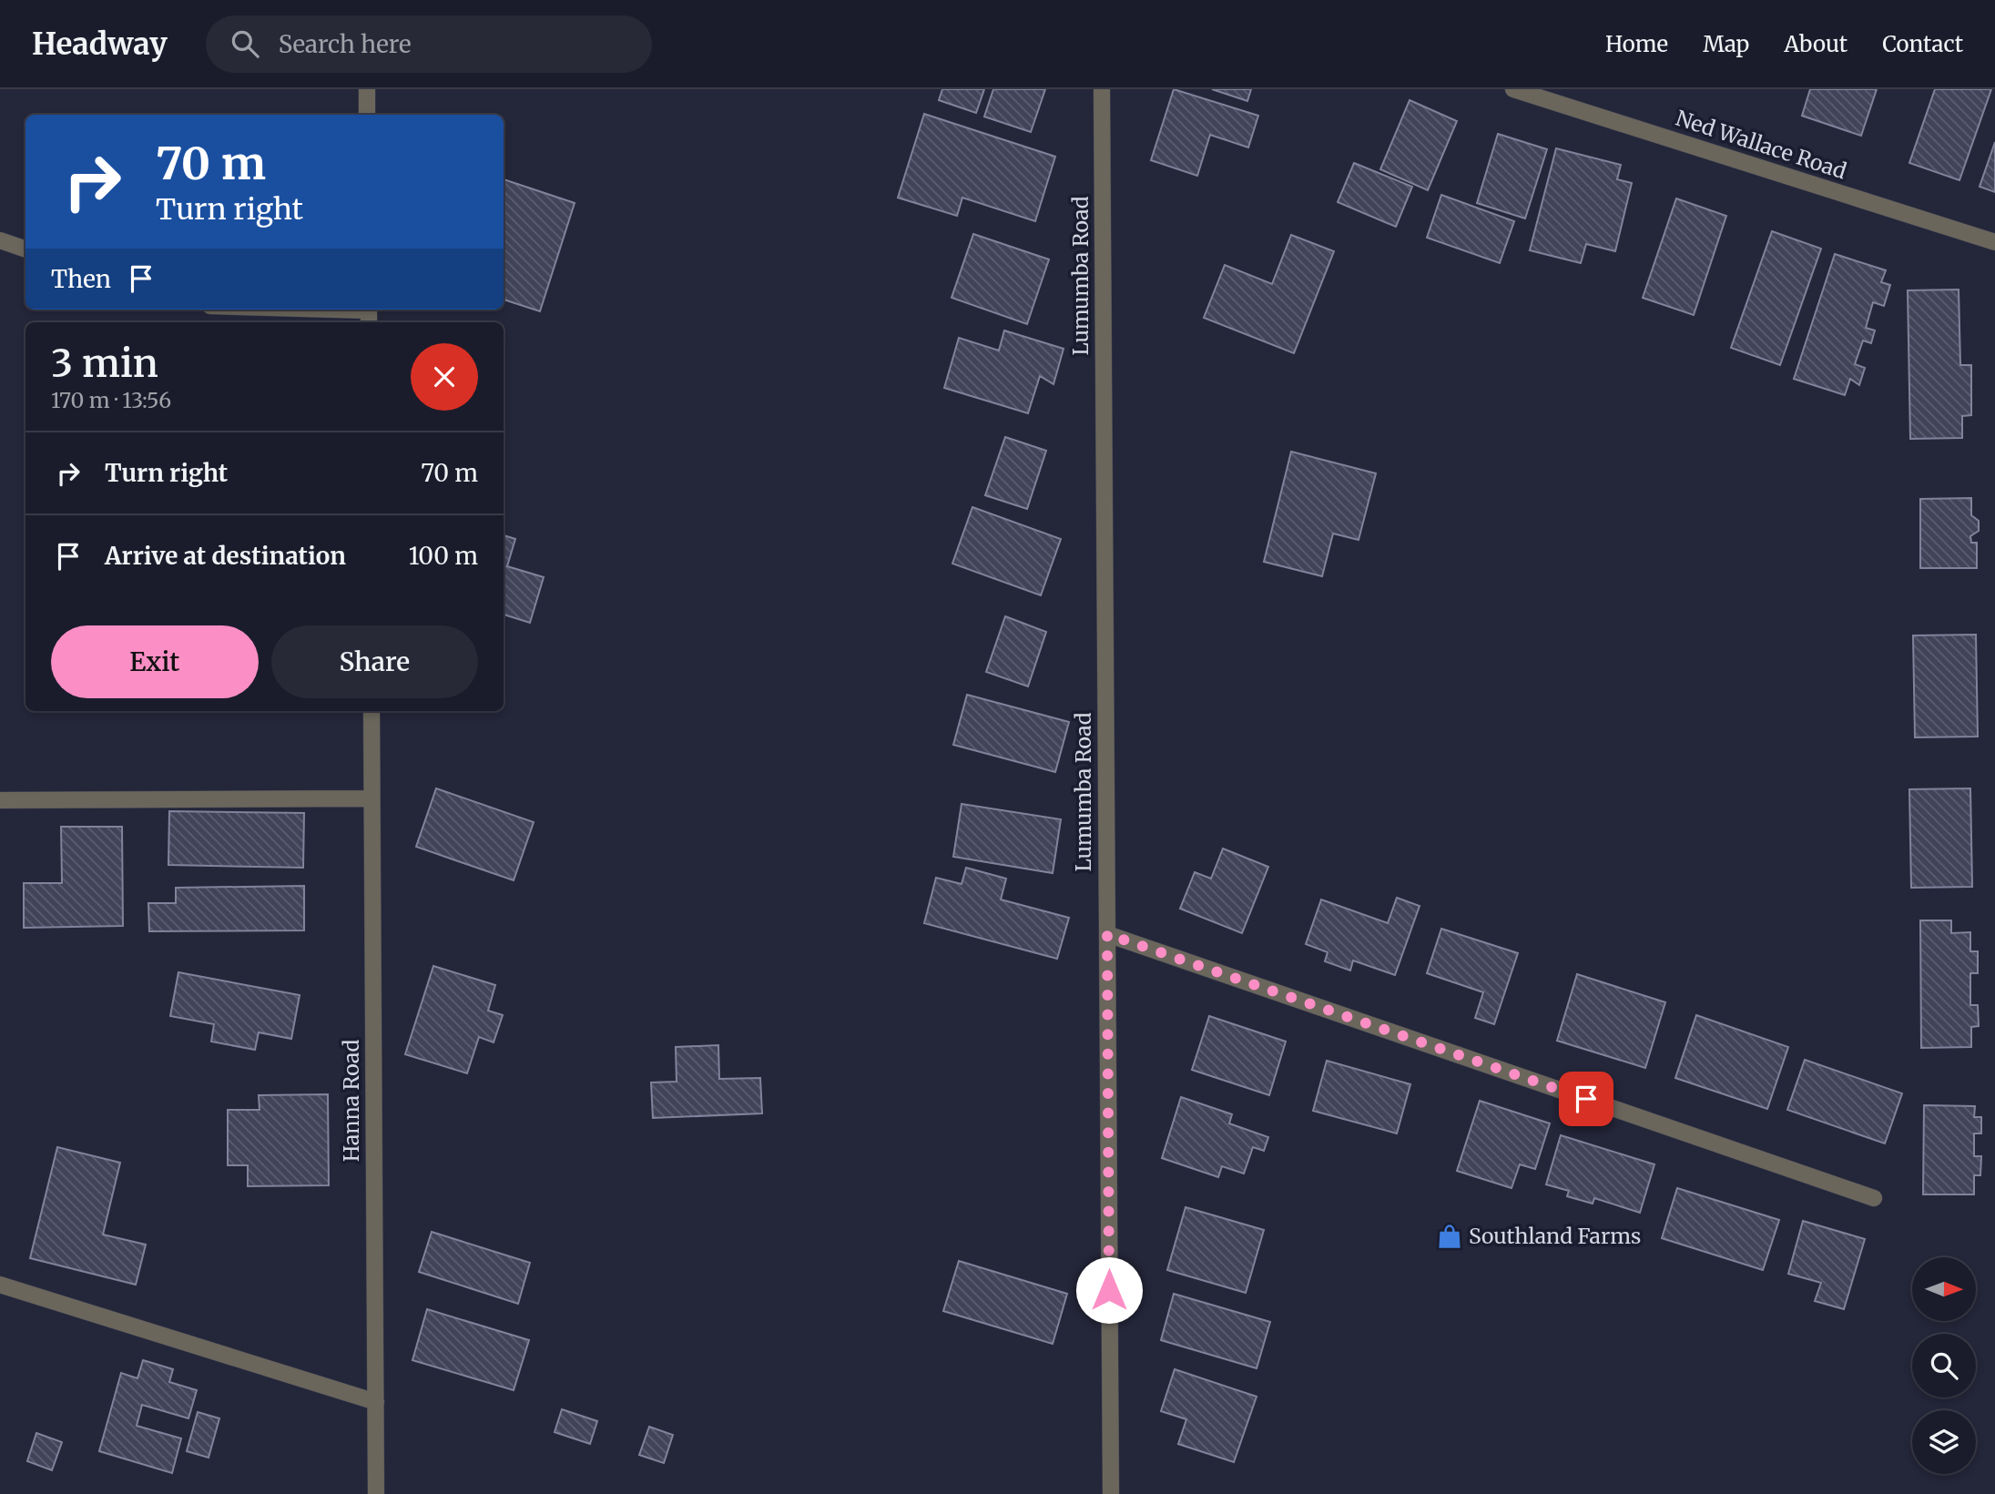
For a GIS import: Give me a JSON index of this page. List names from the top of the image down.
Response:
{
  "streets": {
    "street": ["Ned Wallace Road", "Lumumba Road", "Hanna Road"]
  },
  "places": {
    "shop": ["Southland Farms"]
  },
  "north": "right",
  "page": {
    "header": "Headway",
    "search": "Search here",
    "nav": [
      "Home",
      "Map",
      "About",
      "Contact"
    ],
    "turn": ["70 m", "Turn right"],
    "then": "Then",
    "heading": ["3 min", "170 m · 13:56"],
    "list": [
      {
        "name": "Turn right",
        "value": "70 m"
      },
      {
        "name": "Arrive at destination",
        "value": "100 m"
      }
    ],
    "buttons": ["Exit", "Share"]
  }
}
